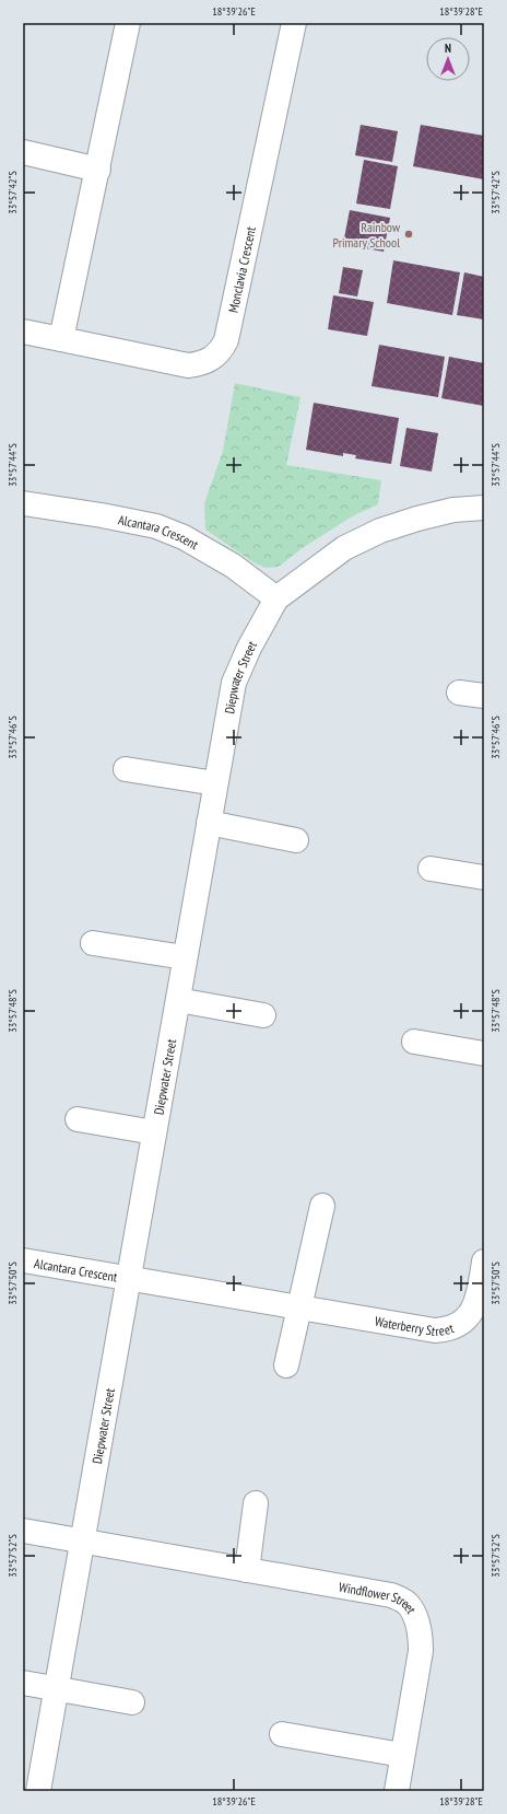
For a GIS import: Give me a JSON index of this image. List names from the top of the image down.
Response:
{
  "streets": {
    "street": [
      "Monclavia Crescent",
      "Alcantara Crescent",
      "Diepwater Street",
      "Waterberry Street",
      "Windflower Street"
    ]
  },
  "crossings": [
    ["Alcantara Crescent", "Diepwater Street"],
    ["Alcantara Crescent", "Waterberry Street"],
    ["Diepwater Street", "Waterberry Street"],
    ["Diepwater Street", "Windflower Street"]
  ],
  "places": ["Rainbow Primary School"],
  "north": "top",
  "coordinates": [
    "18°39'26\"E",
    "18°39'28\"E",
    "33°57'42\"S",
    "33°57'44\"S",
    "33°57'46\"S",
    "33°57'48\"S",
    "33°57'50\"S",
    "33°57'52\"S"
  ]
}
